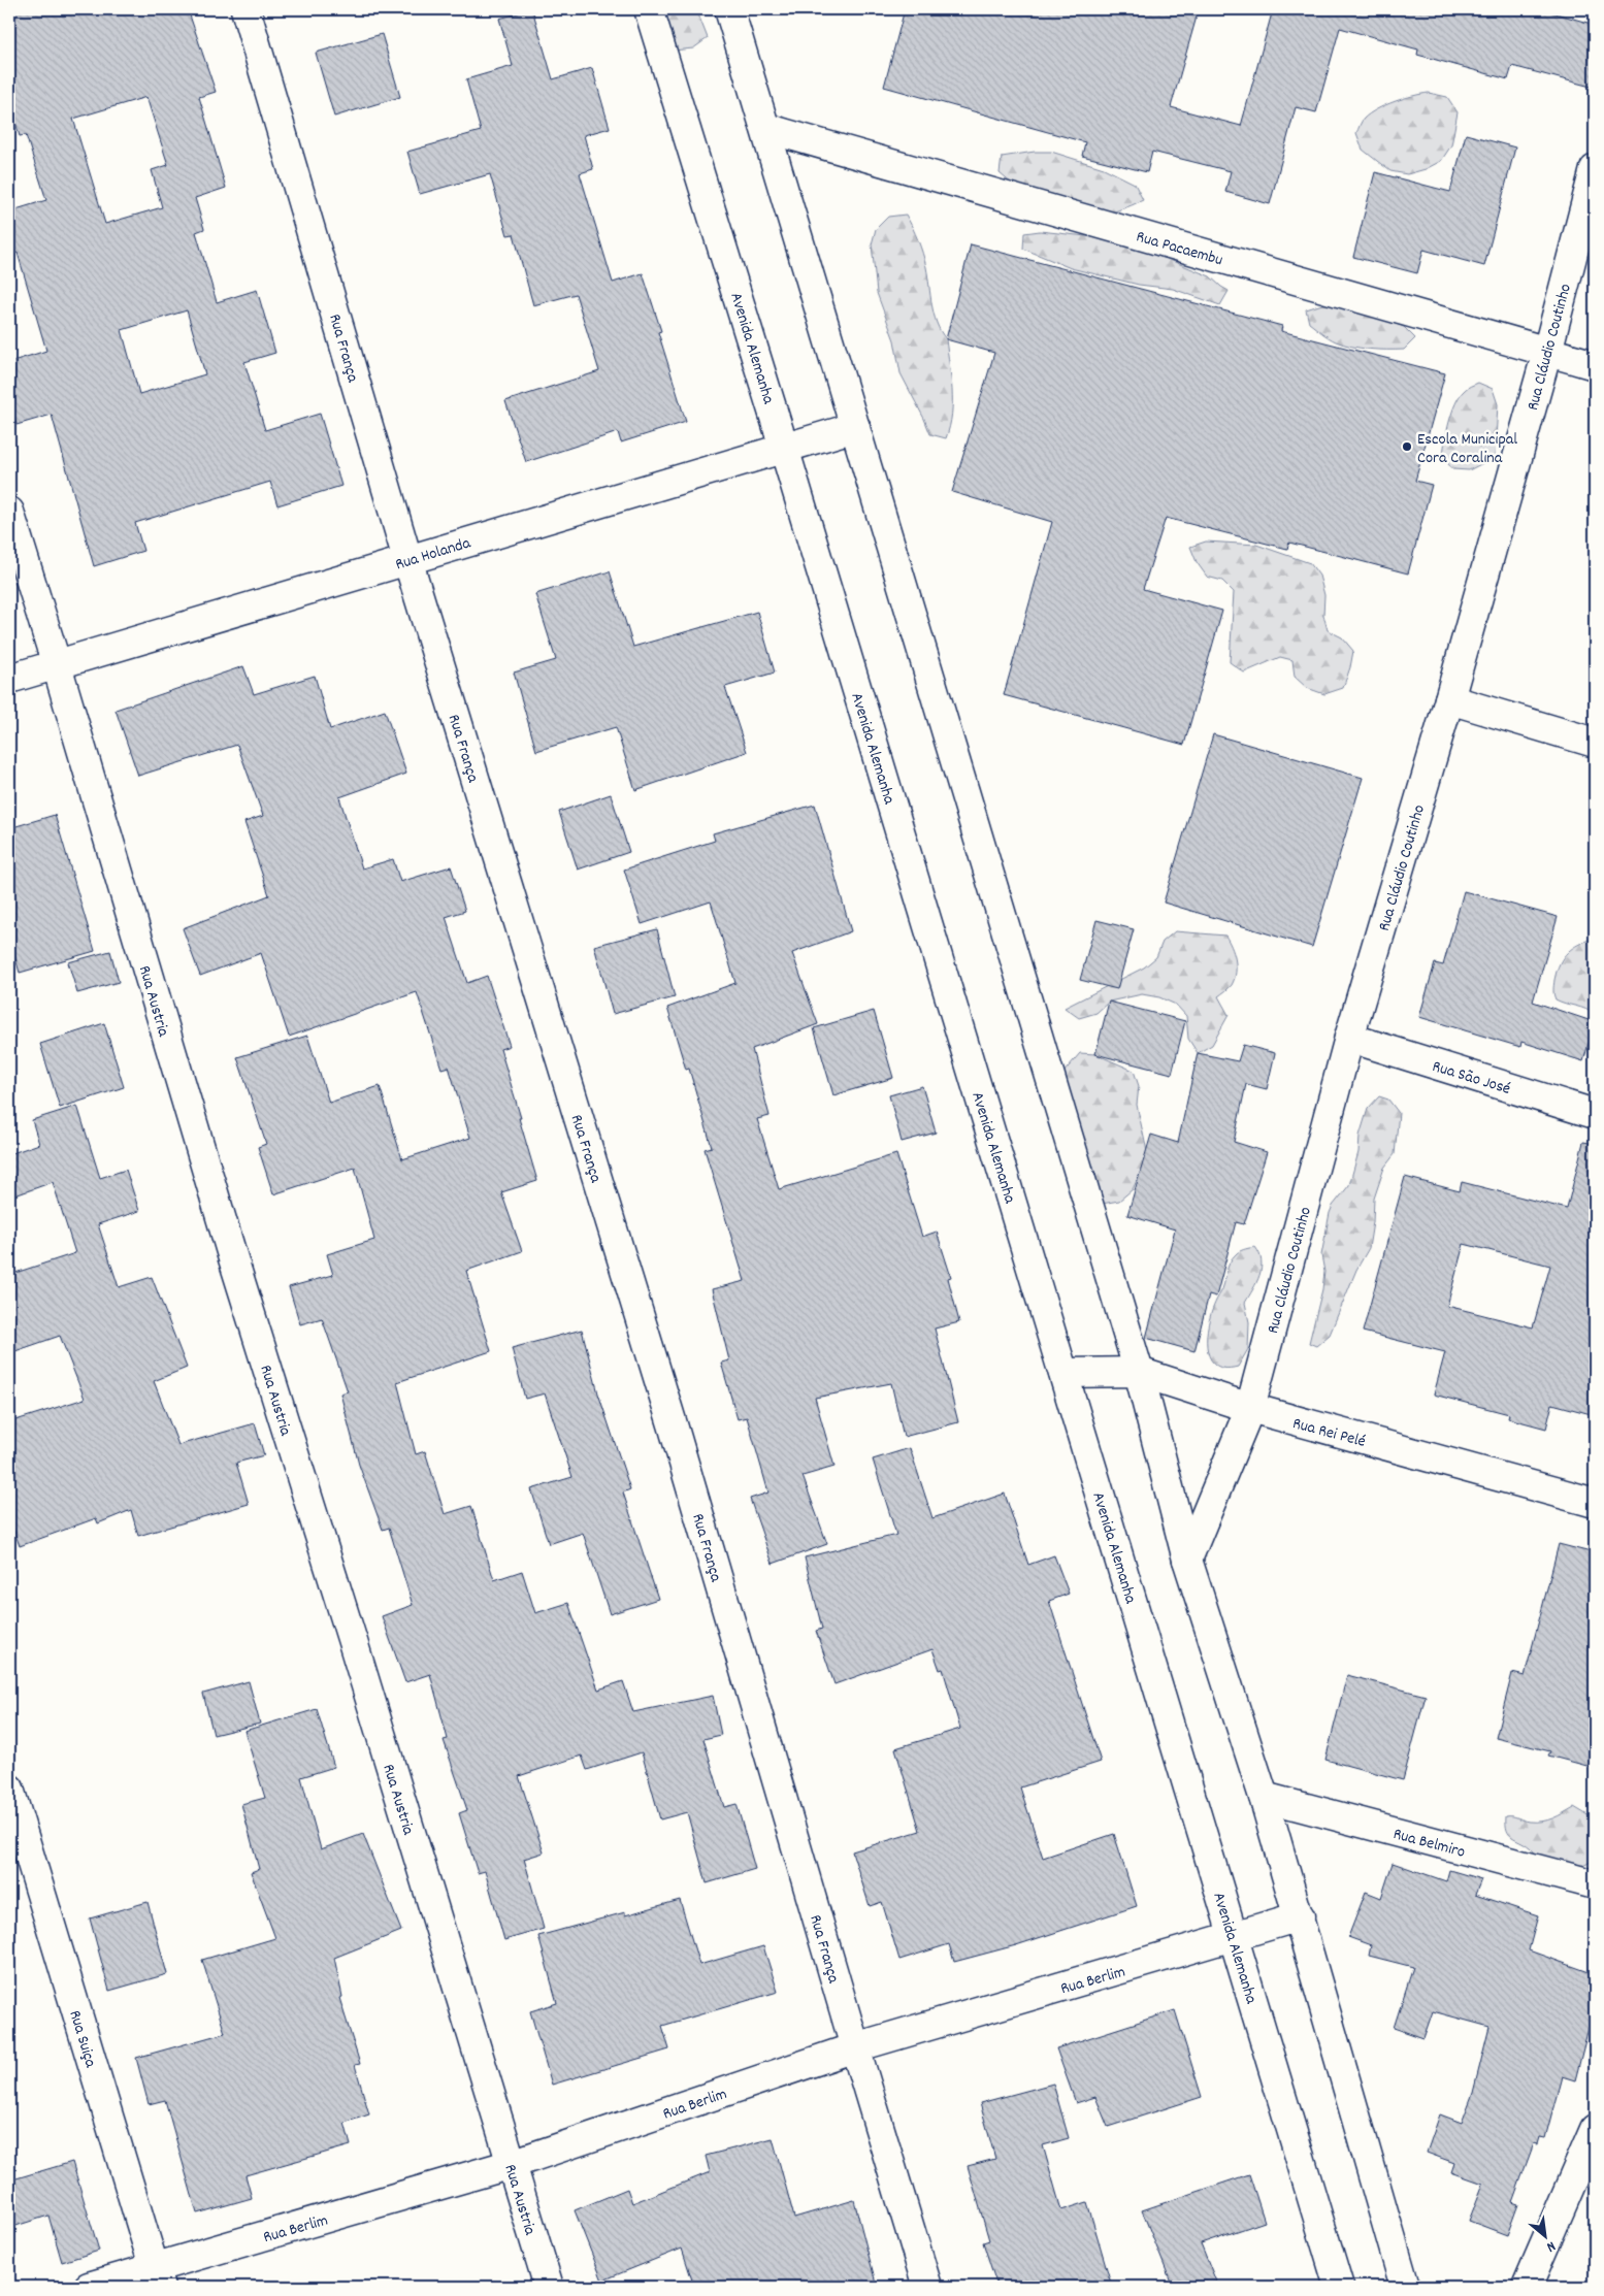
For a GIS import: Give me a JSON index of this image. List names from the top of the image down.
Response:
{
  "streets": {
    "street": [
      "Rua Pacaembu",
      "Rua Cláudio Coutinho",
      "Rua França",
      "Avenida Alemanha",
      "Rua Holanda",
      "Rua Austria",
      "Rua São José",
      "Rua Rei Pelé",
      "Rua Belmiro",
      "Rua Berlim",
      "Rua Suiça"
    ]
  },
  "crossings": [
    ["Rua Pacaembu", "Rua Cláudio Coutinho"],
    ["Rua Cláudio Coutinho", "Rua São José"],
    ["Rua Cláudio Coutinho", "Rua Rei Pelé"],
    ["Rua França", "Rua Holanda"],
    ["Rua França", "Rua Berlim"],
    ["Avenida Alemanha", "Rua Holanda"],
    ["Avenida Alemanha", "Rua Rei Pelé"],
    ["Avenida Alemanha", "Rua Berlim"],
    ["Rua Holanda", "Rua Austria"],
    ["Rua Austria", "Rua Berlim"],
    ["Rua Berlim", "Rua Suiça"]
  ],
  "places": ["Escola Municipal Cora Coralina"],
  "north": "bottom right"
}
